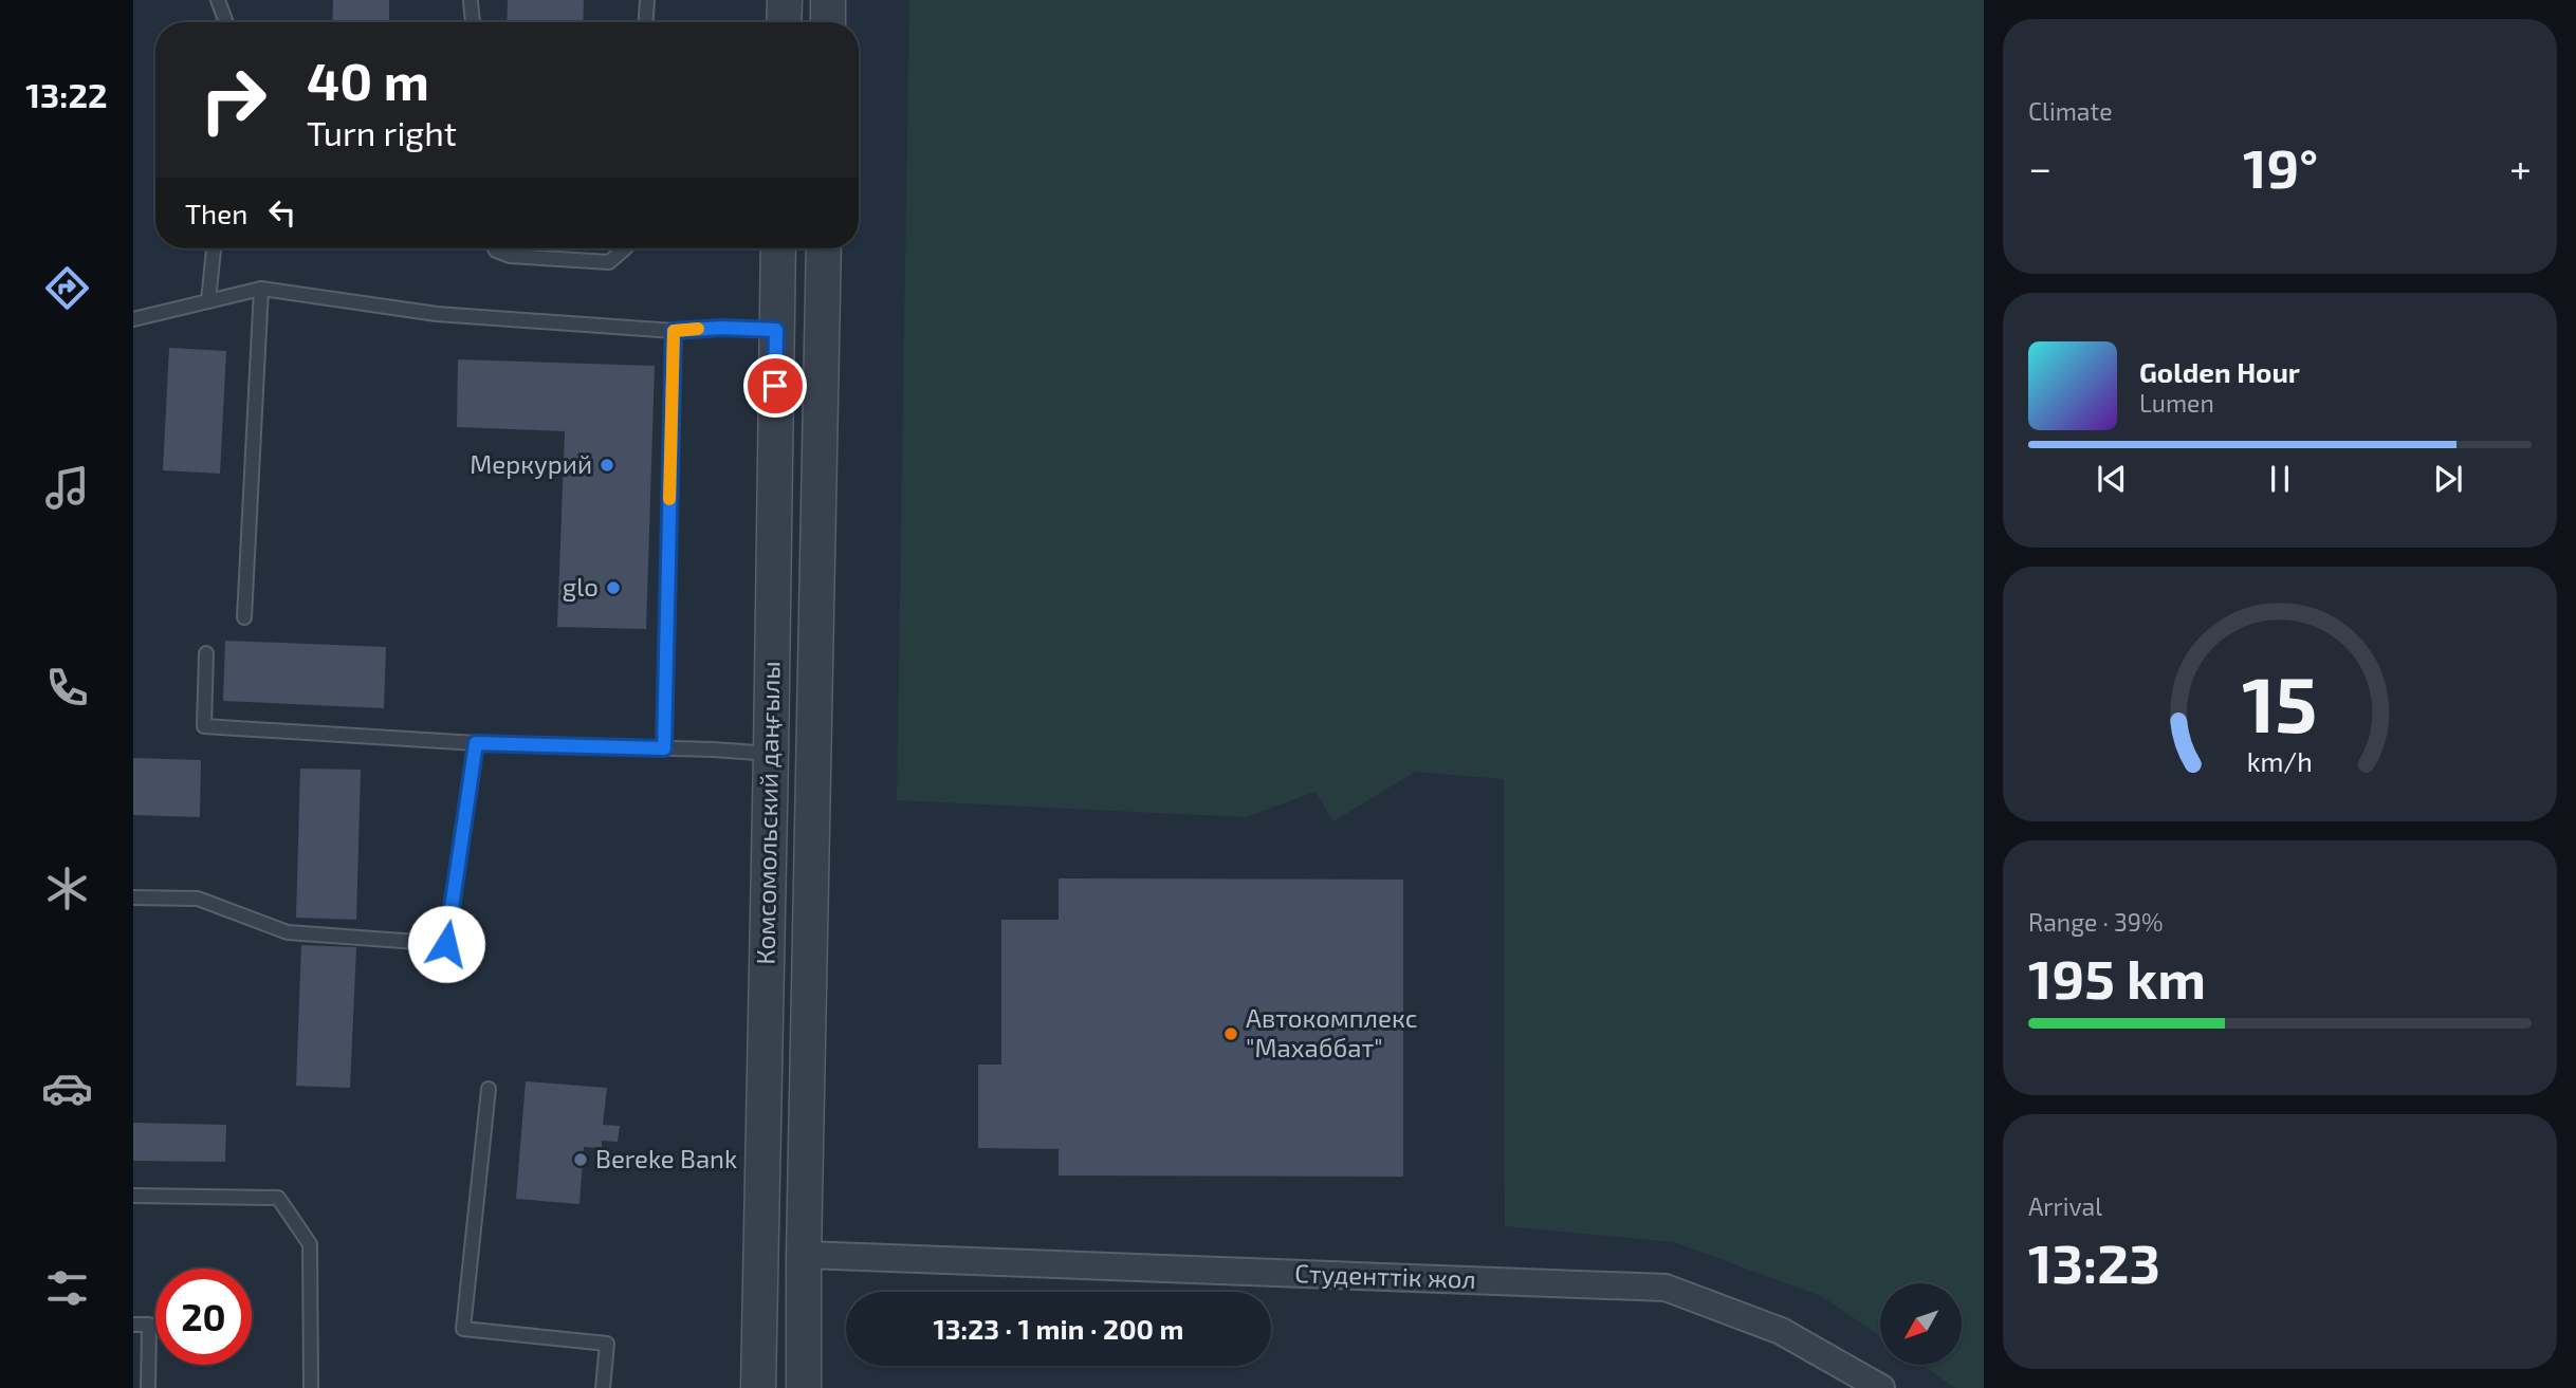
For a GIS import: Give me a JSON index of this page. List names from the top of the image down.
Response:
{
  "streets": {
    "street": ["Комсомольский даңғылы", "Студенттік жол"]
  },
  "crossings": [
    ["Комсомольский даңғылы", "Студенттік жол"]
  ],
  "places": [
    "Меркурий",
    "glo",
    "Автокомплекс \"Махаббат\"",
    "Bereke Bank"
  ],
  "north": "bottom left",
  "page": {
    "tabs": "13:22",
    "tile": [
      "Climate",
      ["Range · 39%", "195 km"],
      ["Arrival", "13:23"]
    ],
    "turn": ["40 m", "Turn right"],
    "heat": ["−", "19°", "+"],
    "then": "Then",
    "song": ["Golden Hour", "Lumen"],
    "limit": "20",
    "trip": "13:23 · 1 min · 200 m",
    "gauge": ["15", "km/h"]
  }
}
